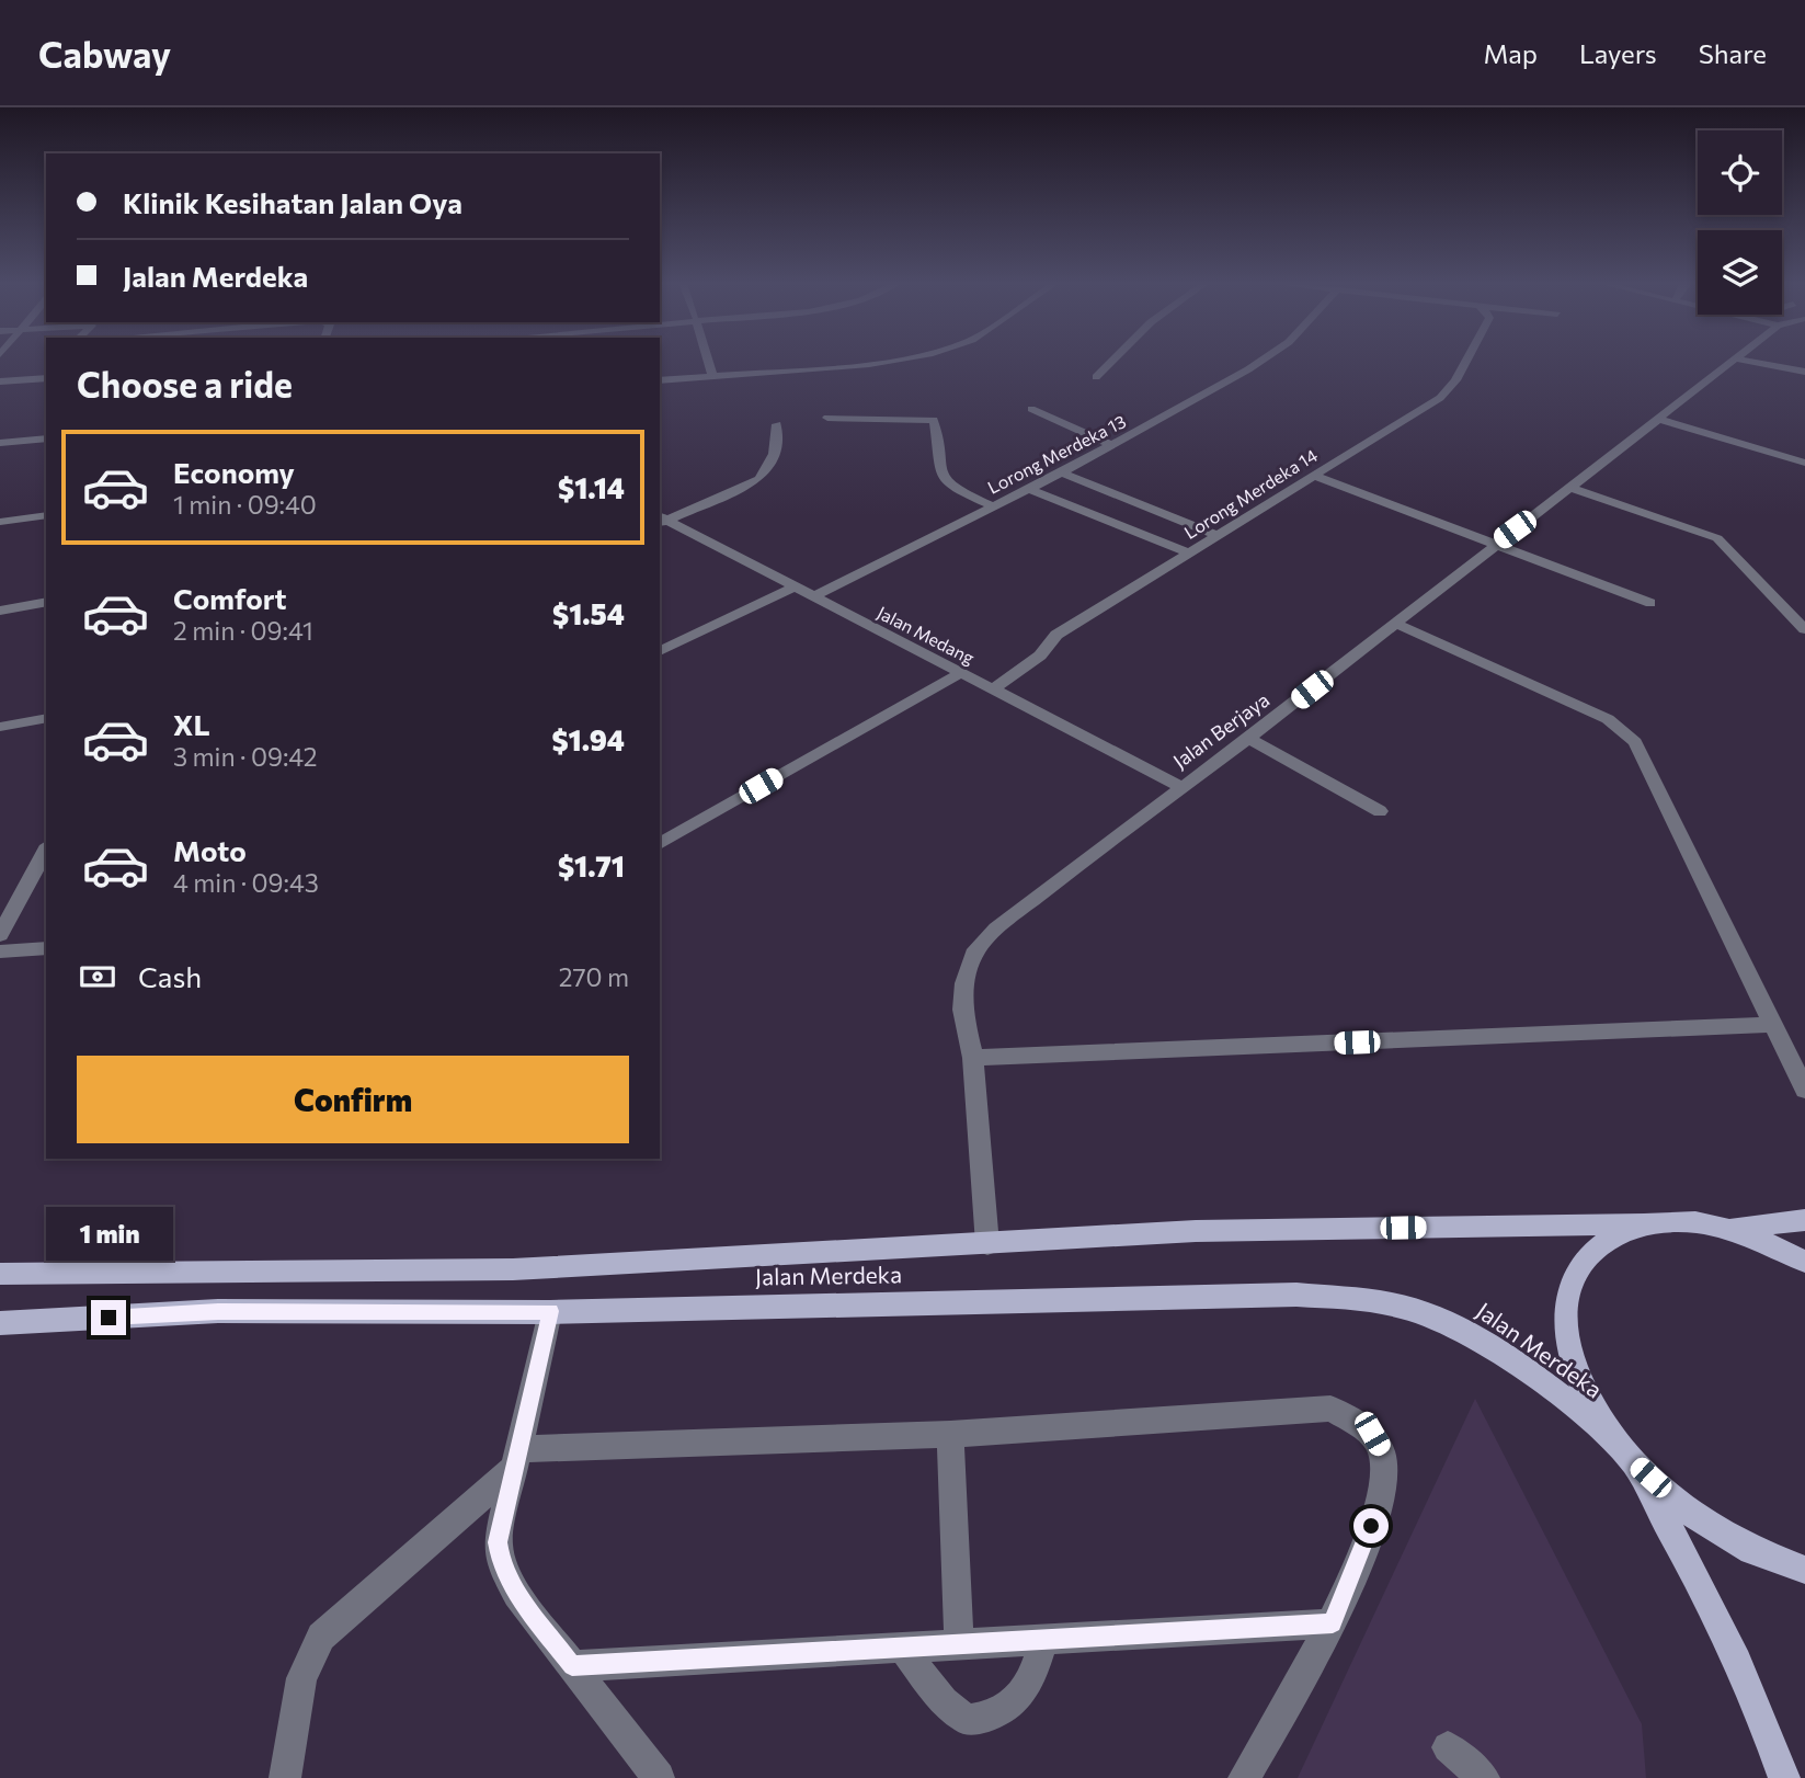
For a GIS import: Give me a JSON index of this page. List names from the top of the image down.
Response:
{
  "streets": {
    "main road": ["Jalan Merdeka"],
    "street": [
      "Lorong Merdeka 13",
      "Lorong Merdeka 14",
      "Jalan Medang",
      "Jalan Berjaya"
    ]
  },
  "crossings": [
    ["Lorong Merdeka 13", "Jalan Medang"],
    ["Lorong Merdeka 14", "Jalan Medang"],
    ["Jalan Medang", "Jalan Berjaya"],
    ["Jalan Berjaya", "Jalan Merdeka"]
  ],
  "page": {
    "header": "Cabway",
    "nav": ["Map", "Layers", "Share"],
    "banner": ["Klinik Kesihatan Jalan Oya", "Jalan Merdeka"],
    "heading": "Choose a ride",
    "list": [
      {
        "name": "Economy",
        "note": "1 min · 09:40",
        "value": "$1.14"
      },
      {
        "name": "Comfort",
        "note": "2 min · 09:41",
        "value": "$1.54"
      },
      {
        "name": "XL",
        "note": "3 min · 09:42",
        "value": "$1.94"
      },
      {
        "name": "Moto",
        "note": "4 min · 09:43",
        "value": "$1.71"
      }
    ],
    "pay": ["Cash", "270 m"],
    "buttons": "Confirm",
    "bubble": "1 min"
  }
}
